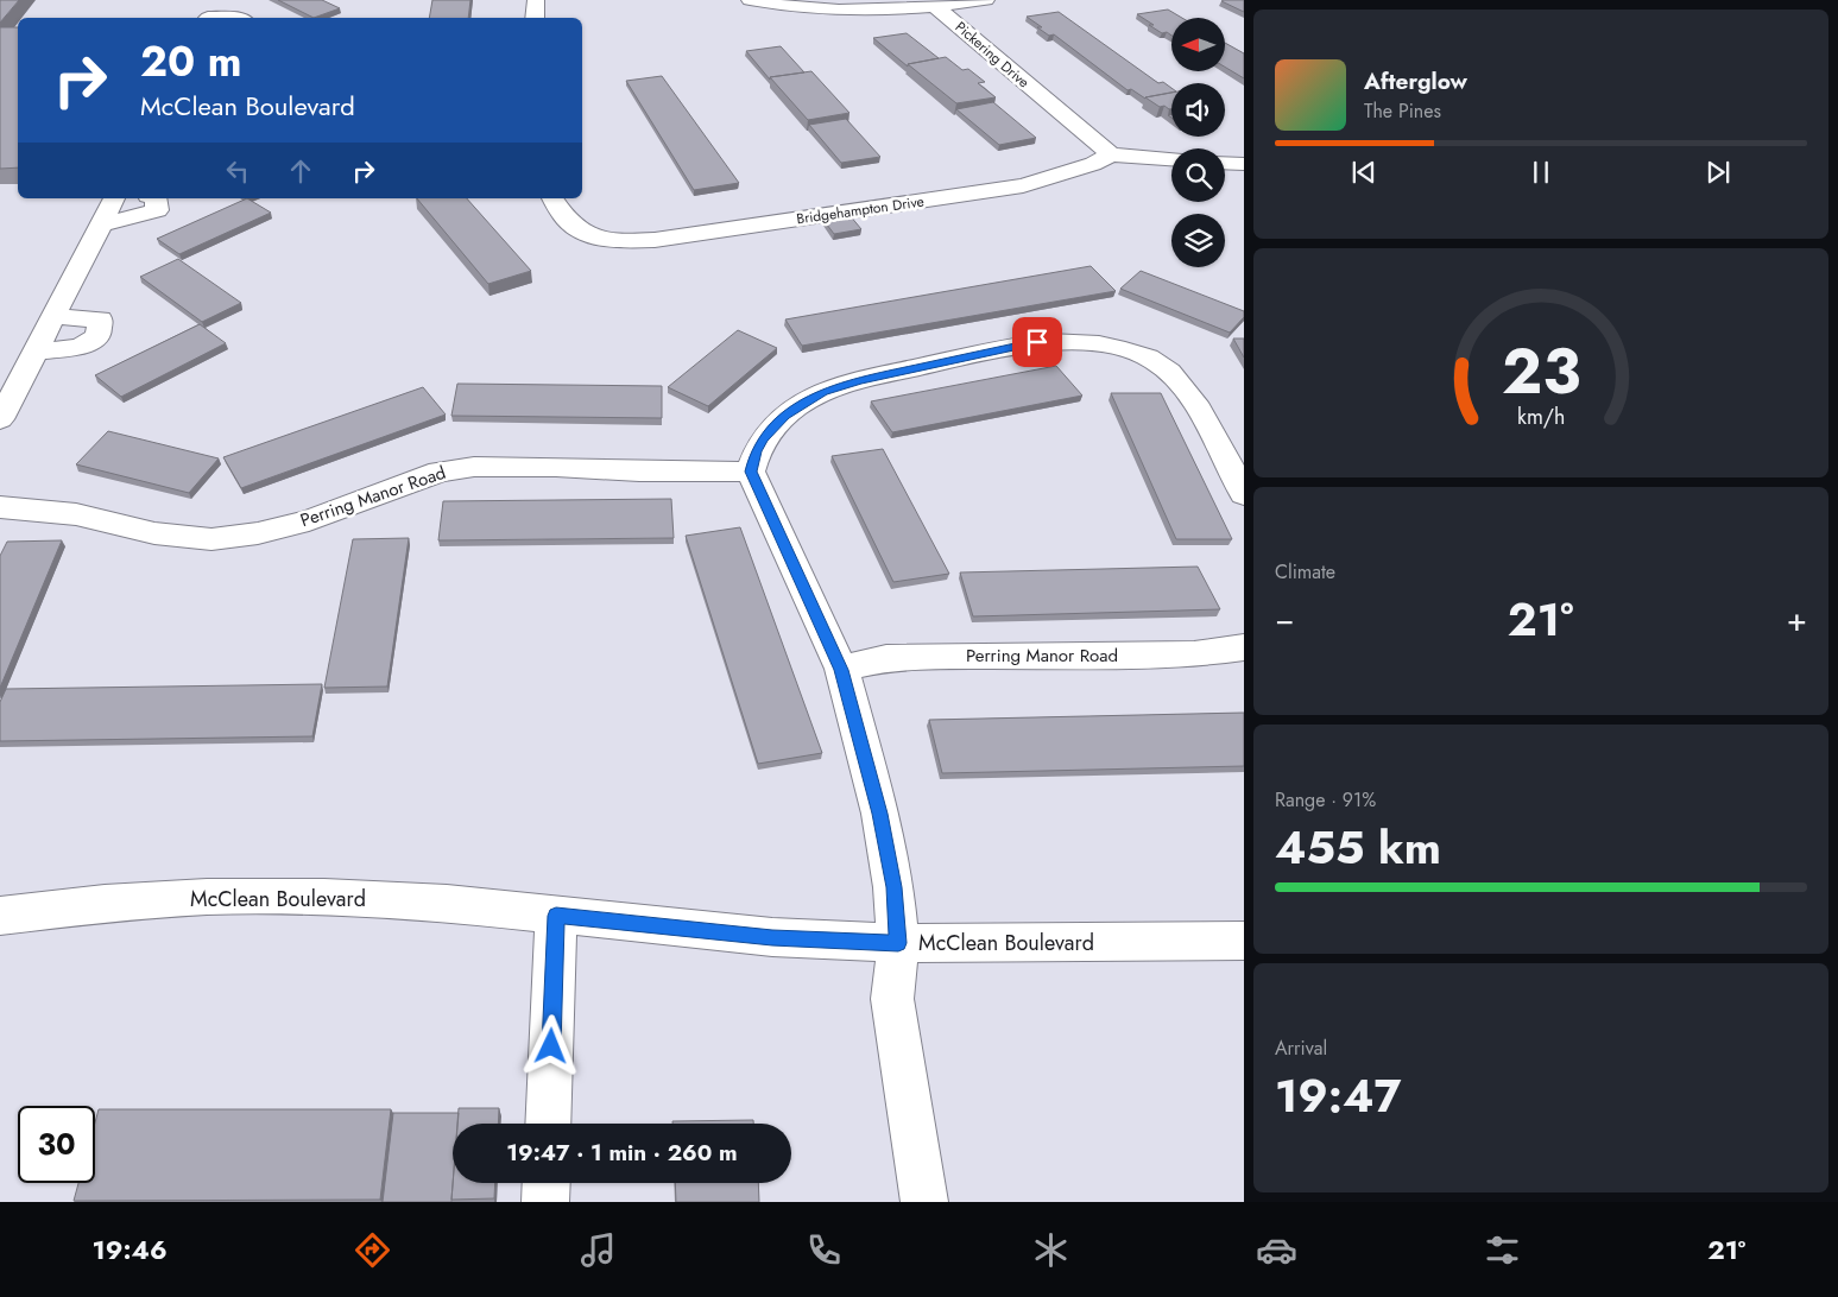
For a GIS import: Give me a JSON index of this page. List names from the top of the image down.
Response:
{
  "streets": {
    "street": [
      "Pickering Drive",
      "Bridgehampton Drive",
      "Perring Manor Road",
      "McClean Boulevard"
    ]
  },
  "crossings": [
    ["Pickering Drive", "Bridgehampton Drive"]
  ],
  "north": "left",
  "page": {
    "turn": ["20 m", "McClean Boulevard"],
    "song": ["Afterglow", "The Pines"],
    "tile": [
      "Climate",
      ["Range · 91%", "455 km"],
      ["Arrival", "19:47"]
    ],
    "heat": ["−", "21°", "+"],
    "limit": "30",
    "trip": "19:47 · 1 min · 260 m",
    "tabs": ["19:46", "21°"],
    "gauge": ["23", "km/h"]
  }
}
